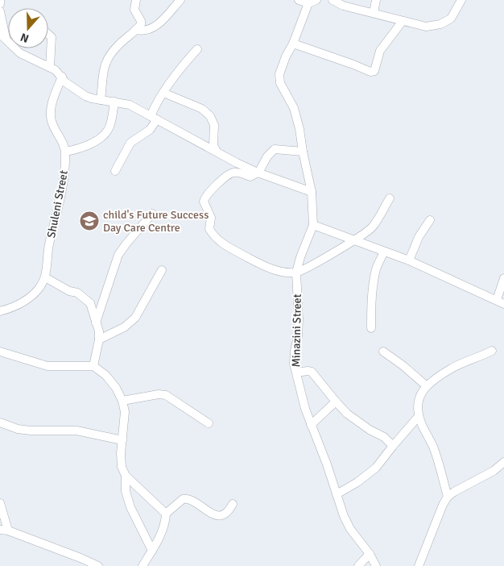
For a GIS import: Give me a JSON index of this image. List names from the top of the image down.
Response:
{
  "streets": {
    "street": ["Shuleni Street", "Minazini Street"]
  },
  "places": {
    "school or university": ["child's Future Success Day Care Centre"]
  },
  "north": "bottom"
}
